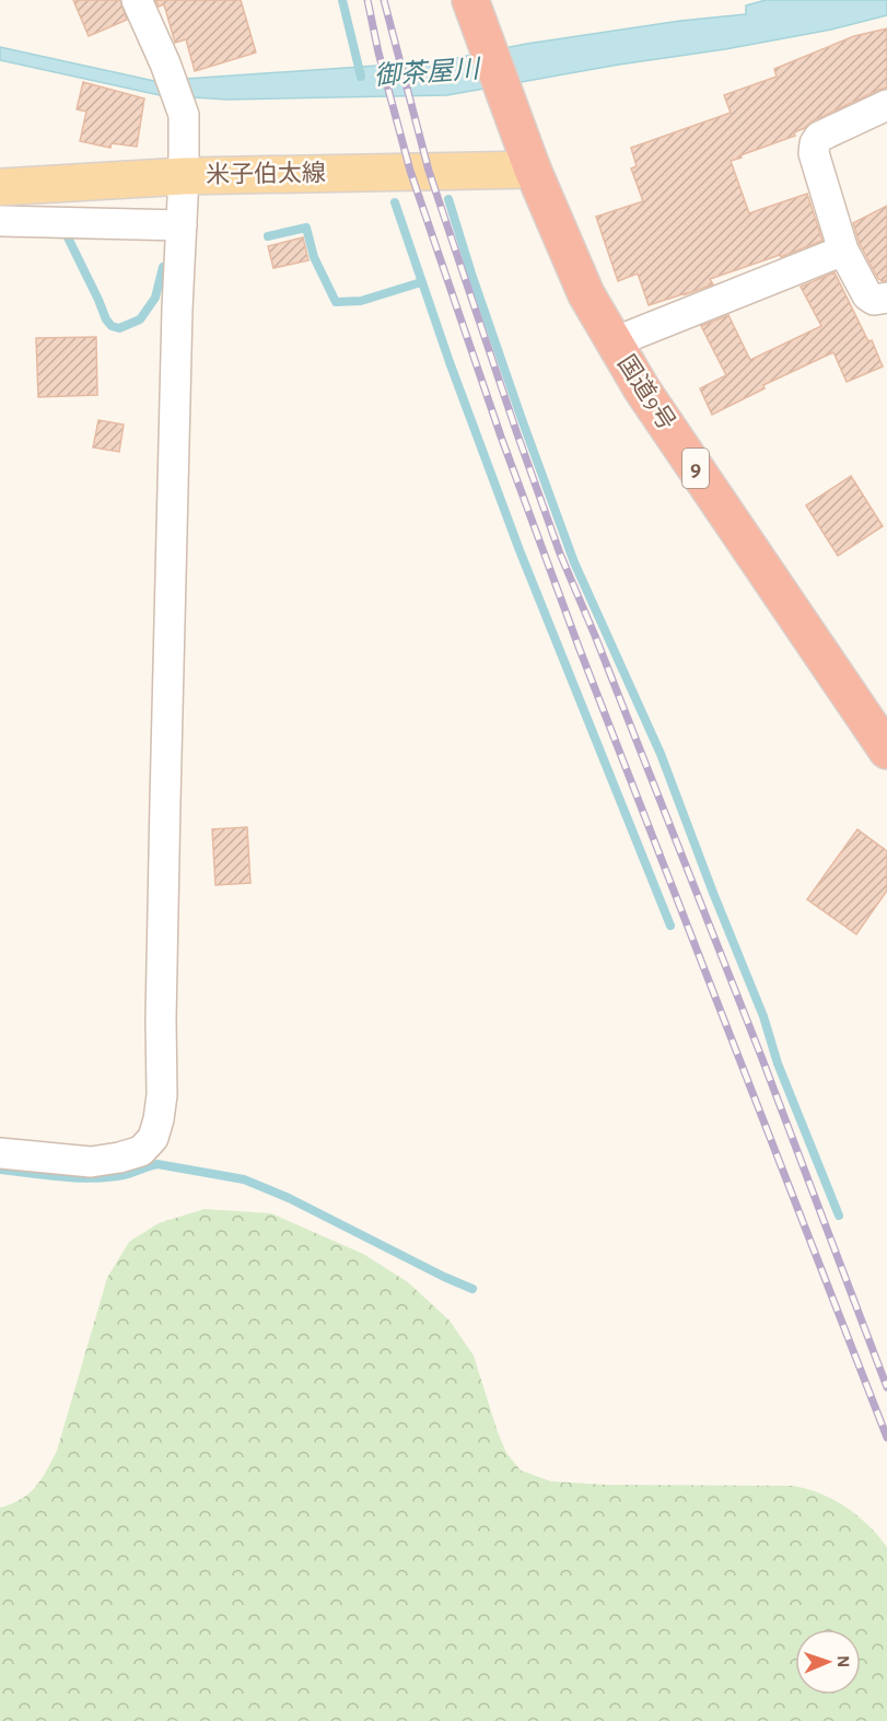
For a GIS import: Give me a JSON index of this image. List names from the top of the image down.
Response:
{
  "streets": {
    "highway": ["国道9号", "9"],
    "main road": ["米子伯太線"]
  },
  "crossings": [
    ["米子伯太線", "国道9号"]
  ],
  "water": ["御茶屋川"],
  "north": "right"
}
